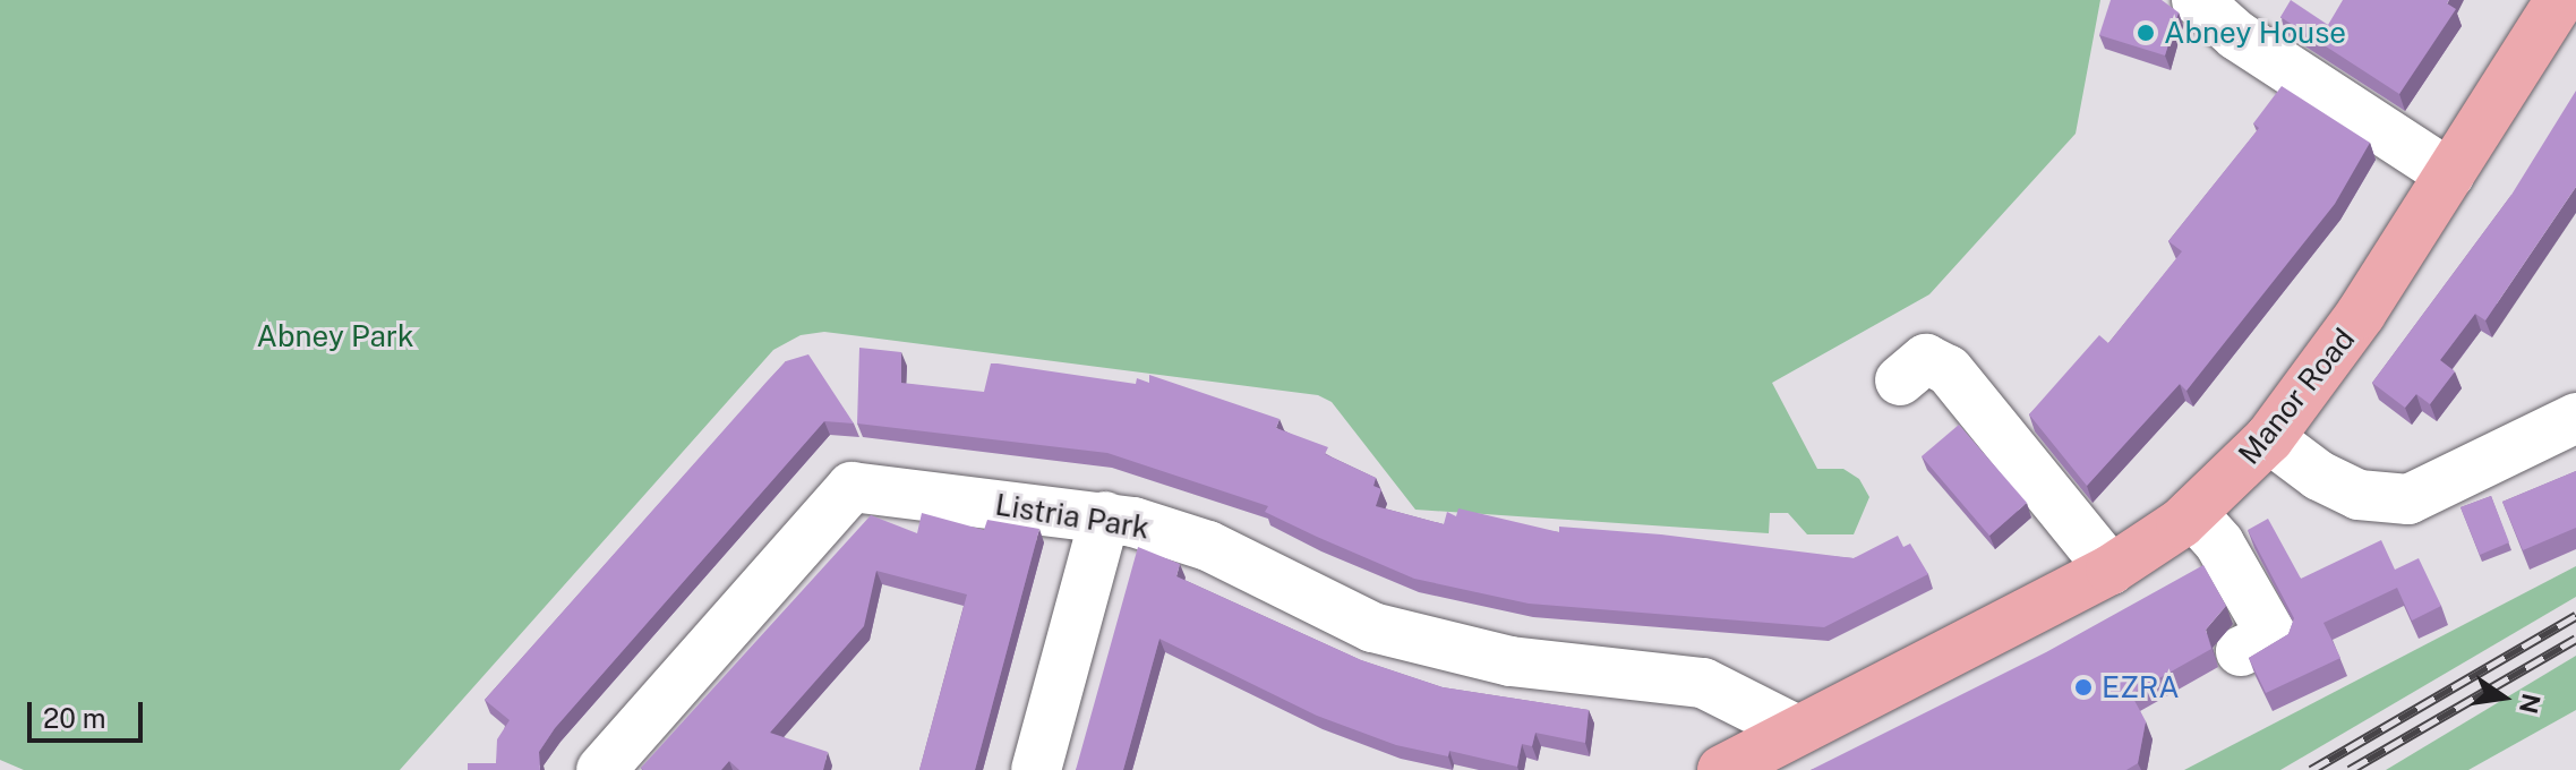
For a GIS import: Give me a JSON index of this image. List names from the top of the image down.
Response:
{
  "streets": {
    "main road": ["Manor Road"],
    "street": ["Listria Park"]
  },
  "crossings": [
    ["Manor Road", "Listria Park"]
  ],
  "parks": ["Abney Park"],
  "places": ["Abney House", "EZRA"],
  "scale_bar": "20 m",
  "north": "right"
}
